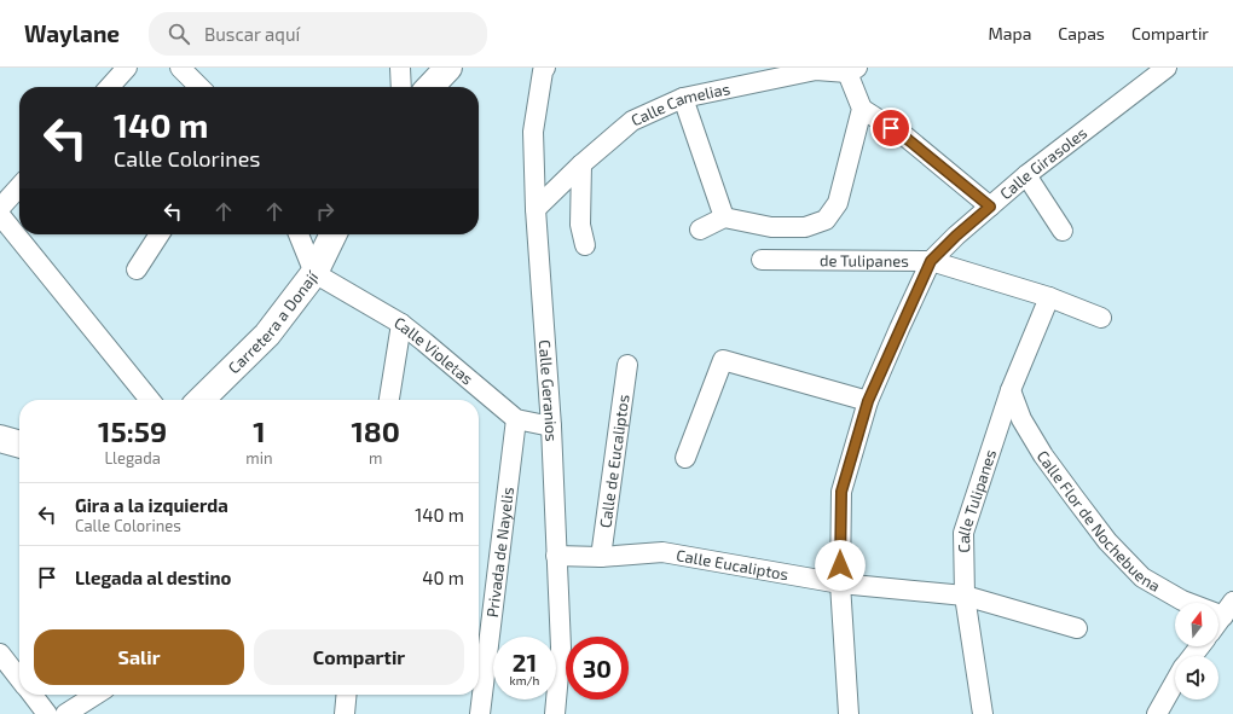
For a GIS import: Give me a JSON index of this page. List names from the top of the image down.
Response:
{
  "streets": {
    "main road": ["Carretera a Donají"],
    "street": [
      "Calle Camelias",
      "Calle Girasoles",
      "de Tulipanes",
      "Calle Violetas",
      "Calle Geranios",
      "Calle de Eucaliptos",
      "Calle Tulipanes",
      "Calle Flor de Nochebuena",
      "Privada de Nayelis",
      "Calle Eucaliptos"
    ]
  },
  "crossings": [
    ["Calle Camelias", "Calle Geranios"],
    ["Calle Girasoles", "de Tulipanes"],
    ["Calle Girasoles", "Calle Eucaliptos"],
    ["de Tulipanes", "Calle Tulipanes"],
    ["Carretera a Donají", "Calle Violetas"],
    ["Calle Violetas", "Privada de Nayelis"],
    ["Calle Geranios", "Calle Eucaliptos"],
    ["Calle de Eucaliptos", "Calle Eucaliptos"],
    ["Calle Tulipanes", "Calle Flor de Nochebuena"],
    ["Calle Tulipanes", "Calle Eucaliptos"]
  ],
  "north": "top",
  "page": {
    "header": "Waylane",
    "search": "Buscar aquí",
    "nav": ["Mapa", "Capas", "Compartir"],
    "turn": ["140 m", "Calle Colorines"],
    "eta": [
      "15:59",
      "Llegada",
      "1",
      "min",
      "180",
      "m"
    ],
    "list": [
      {
        "name": "Gira a la izquierda",
        "note": "Calle Colorines",
        "value": "140 m"
      },
      {
        "name": "Llegada al destino",
        "value": "40 m"
      }
    ],
    "buttons": ["Salir", "Compartir"],
    "speed": "21 km/h",
    "limit": "30"
  }
}
